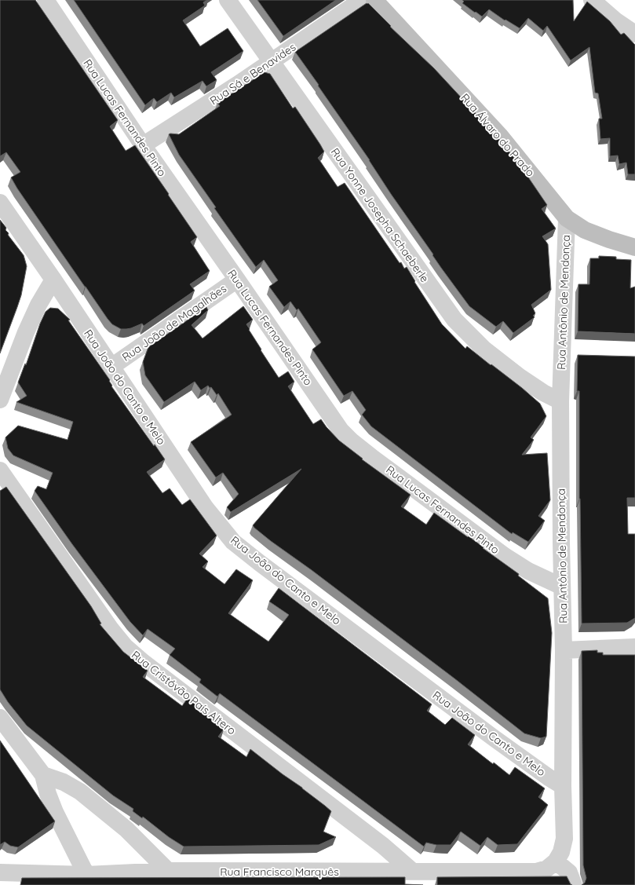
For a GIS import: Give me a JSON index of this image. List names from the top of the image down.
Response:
{
  "streets": {
    "street": [
      "Rua Sá e Benavides",
      "Rua Lucas Fernandes Pinto",
      "Rua Álvaro do Prado",
      "Rua Yonne Josepha Schaeberle",
      "Rua Antônio de Mendonça",
      "Rua João de Magalhães",
      "Rua João do Canto e Melo",
      "Rua Cristóvão País Altero",
      "Rua Francisco Marquês"
    ]
  },
  "crossings": [
    ["Rua Sá e Benavides", "Rua Lucas Fernandes Pinto"],
    ["Rua Sá e Benavides", "Rua Yonne Josepha Schaeberle"],
    ["Rua Lucas Fernandes Pinto", "Rua Antônio de Mendonça"],
    ["Rua Lucas Fernandes Pinto", "Rua João de Magalhães"],
    ["Rua Álvaro do Prado", "Rua Antônio de Mendonça"],
    ["Rua Yonne Josepha Schaeberle", "Rua Antônio de Mendonça"],
    ["Rua Antônio de Mendonça", "Rua João do Canto e Melo"],
    ["Rua Antônio de Mendonça", "Rua Francisco Marquês"],
    ["Rua João de Magalhães", "Rua João do Canto e Melo"],
    ["Rua Cristóvão País Altero", "Rua Francisco Marquês"]
  ]
}
